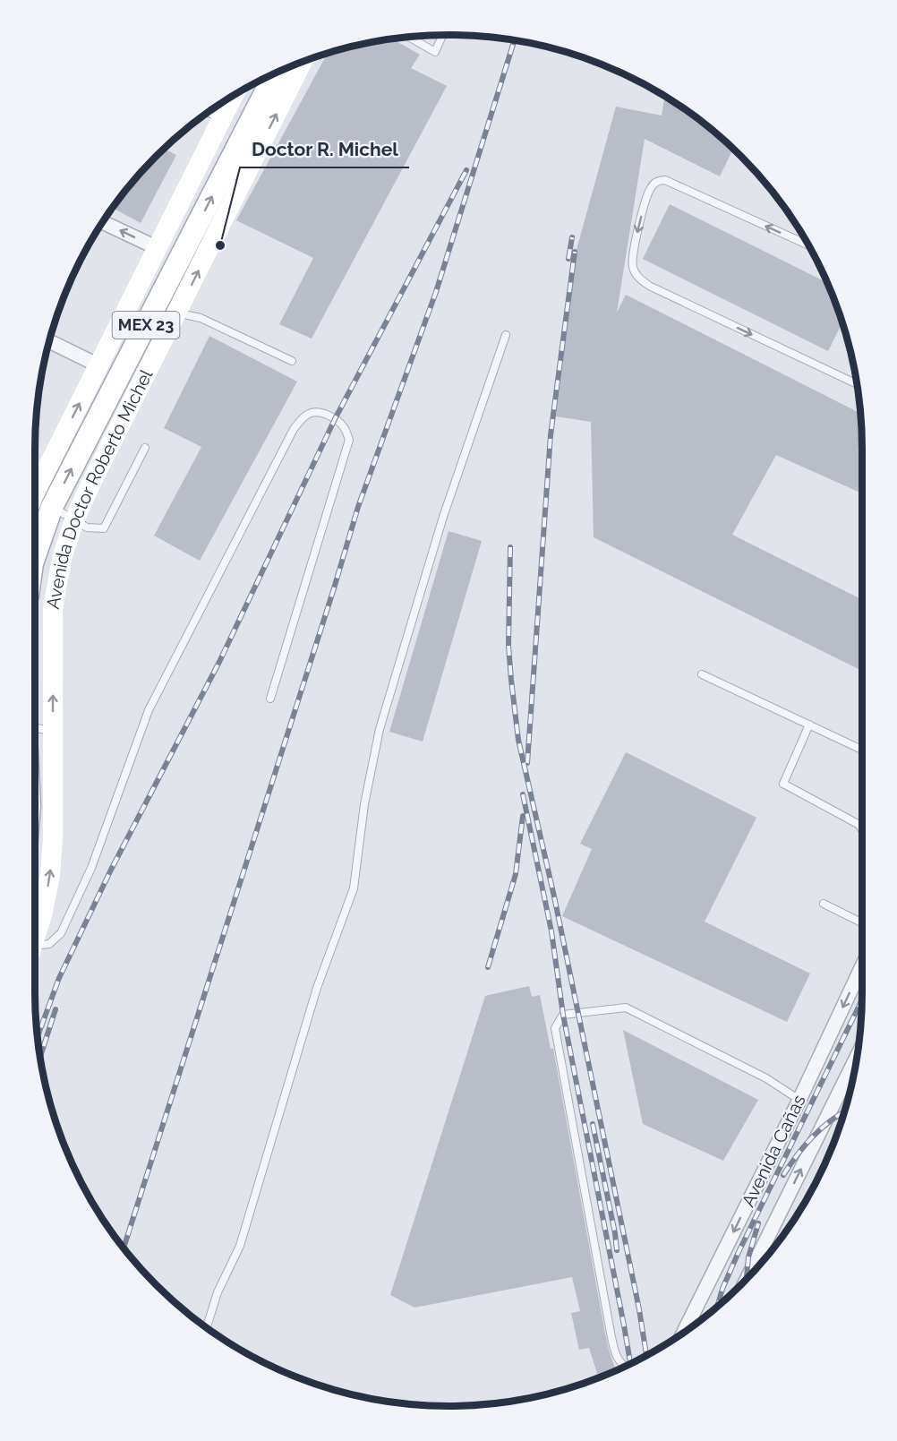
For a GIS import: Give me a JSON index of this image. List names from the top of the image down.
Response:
{
  "streets": {
    "main road": ["MEX 23", "Avenida Doctor Roberto Michel"],
    "street": ["Avenida Cañas"]
  },
  "places": ["Doctor R. Michel"]
}
